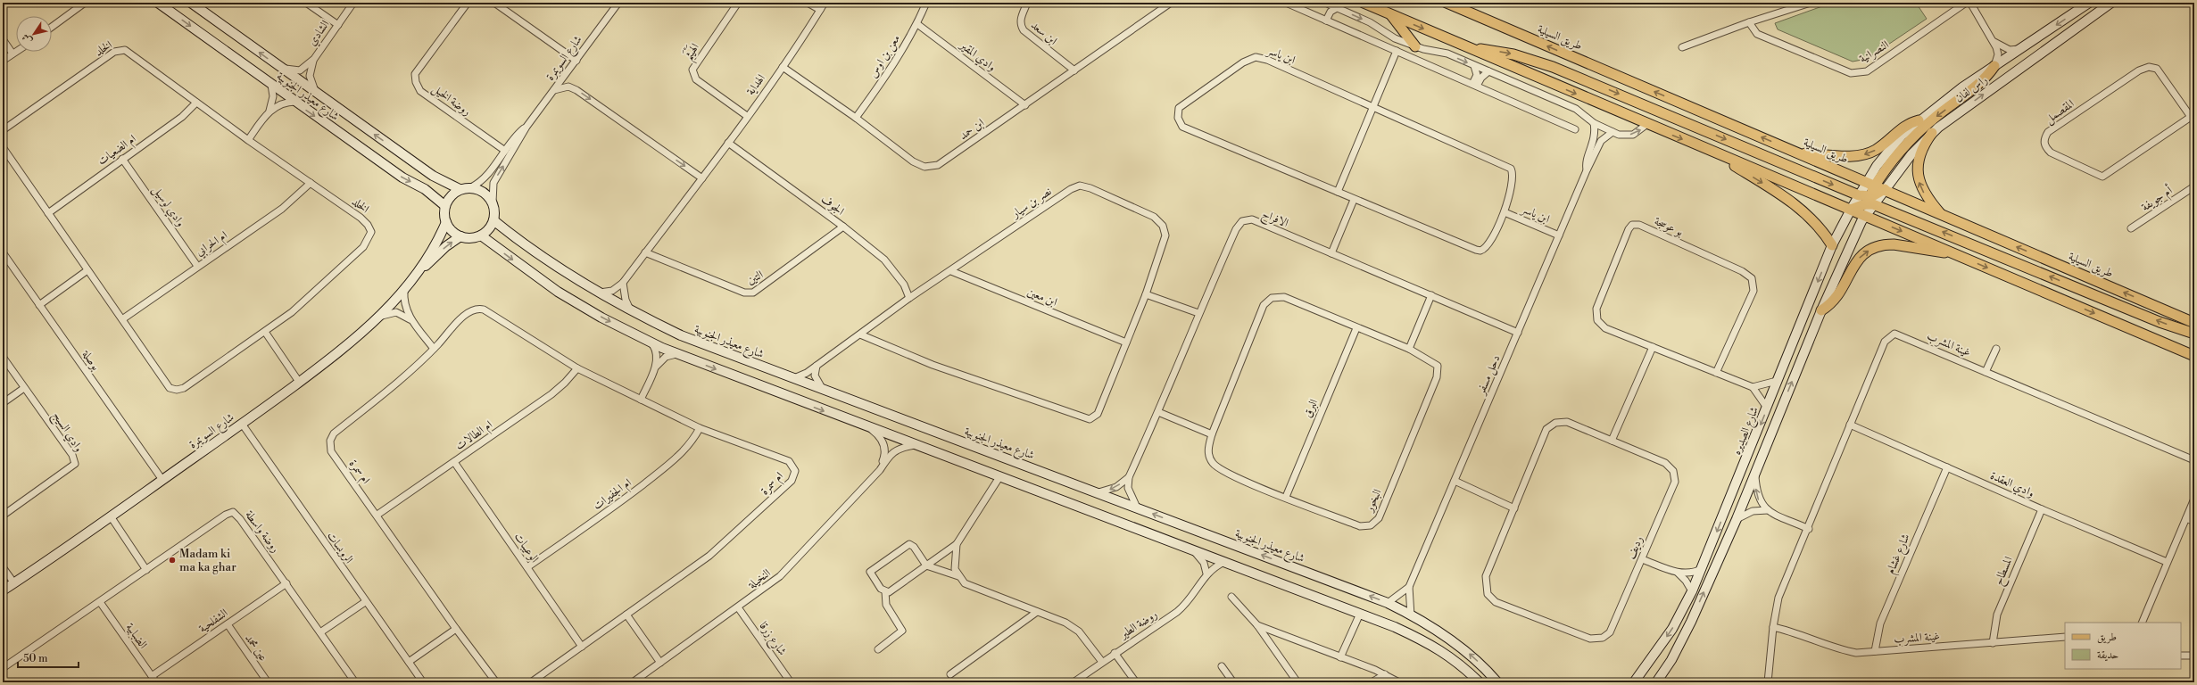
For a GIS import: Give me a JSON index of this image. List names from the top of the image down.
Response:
{
  "streets": {
    "main road": ["طريق السيلية"],
    "street": [
      "الشادي",
      "ابن سعد",
      "الخلد",
      "الهَيْثَم",
      "النصرانية",
      "ابن ياسر",
      "معن بن اوس",
      "وادي المقير",
      "شارع السويمرة",
      "الهداية",
      "راس لفان",
      "شارع معيذر الجنوبية",
      "روضة الخيل",
      "المقصمل",
      "ابن حمد",
      "ام الضعيات",
      "أم جويفة",
      "نصر بن سيار",
      "الجوف",
      "وادي لوسيل",
      "الافراح",
      "بو عوسجة",
      "ام الحرابي",
      "التين",
      "ابن معين",
      "غينة المشرب",
      "بوصلة",
      "دحل مسفر",
      "البرق",
      "شارع الصديره",
      "وادي السيج",
      "ام الطالات",
      "ام سمرة",
      "وادي العقدة",
      "ام الجفيرات",
      "البخور",
      "روضة واسطة",
      "الرويسات",
      "الوعيبات",
      "رديف",
      "شارع غشام",
      "المسطاح",
      "النخيلة",
      "الشفلحية",
      "روضة الطير",
      "الضبابية",
      "شارع زرقا",
      "عين محمد"
    ]
  },
  "crossings": [
    ["الشادي", "شارع معيذر الجنوبية"],
    ["ابن سعد", "ابن حمد"],
    ["طريق السيلية", "راس لفان"],
    ["الخلد", "ام الضعيات"],
    ["الخلد", "ام الحرابي"],
    ["الهَيْثَم", "الهداية"],
    ["ابن ياسر", "دحل مسفر"],
    ["معن بن اوس", "وادي المقير"],
    ["معن بن اوس", "ابن حمد"],
    ["وادي المقير", "ابن حمد"],
    ["شارع السويمرة", "شارع معيذر الجنوبية"],
    ["شارع السويمرة", "روضة الخيل"],
    ["شارع السويمرة", "بوصلة"],
    ["شارع السويمرة", "الرويسات"],
    ["الهداية", "شارع معيذر الجنوبية"],
    ["الهداية", "ابن حمد"],
    ["الهداية", "الجوف"],
    ["الهداية", "التين"],
    ["شارع معيذر الجنوبية", "نصر بن سيار"],
    ["شارع معيذر الجنوبية", "دحل مسفر"],
    ["ام الضعيات", "وادي لوسيل"],
    ["نصر بن سيار", "الجوف"],
    ["نصر بن سيار", "ابن معين"],
    ["الجوف", "التين"],
    ["وادي لوسيل", "ام الحرابي"],
    ["الافراح", "دحل مسفر"],
    ["غينة المشرب", "وادي العقدة"],
    ["غينة المشرب", "شارع غشام"],
    ["غينة المشرب", "المسطاح"],
    ["البرق", "البخور"],
    ["ام الطالات", "ام سمرة"],
    ["ام الطالات", "الوعيبات"],
    ["ام سمرة", "ام الجفيرات"],
    ["ام سمرة", "الوعيبات"],
    ["وادي العقدة", "شارع غشام"],
    ["وادي العقدة", "المسطاح"],
    ["ام الجفيرات", "الوعيبات"],
    ["روضة واسطة", "الشفلحية"],
    ["روضة واسطة", "الضبابية"],
    ["النخيلة", "شارع زرقا"],
    ["الشفلحية", "الضبابية"],
    ["الشفلحية", "عين محمد"]
  ],
  "places": ["Madam ki ma ka ghar"],
  "legend": ["طريق", "حديقة"],
  "scale_bar": "50 m",
  "north": "bottom left"
}
